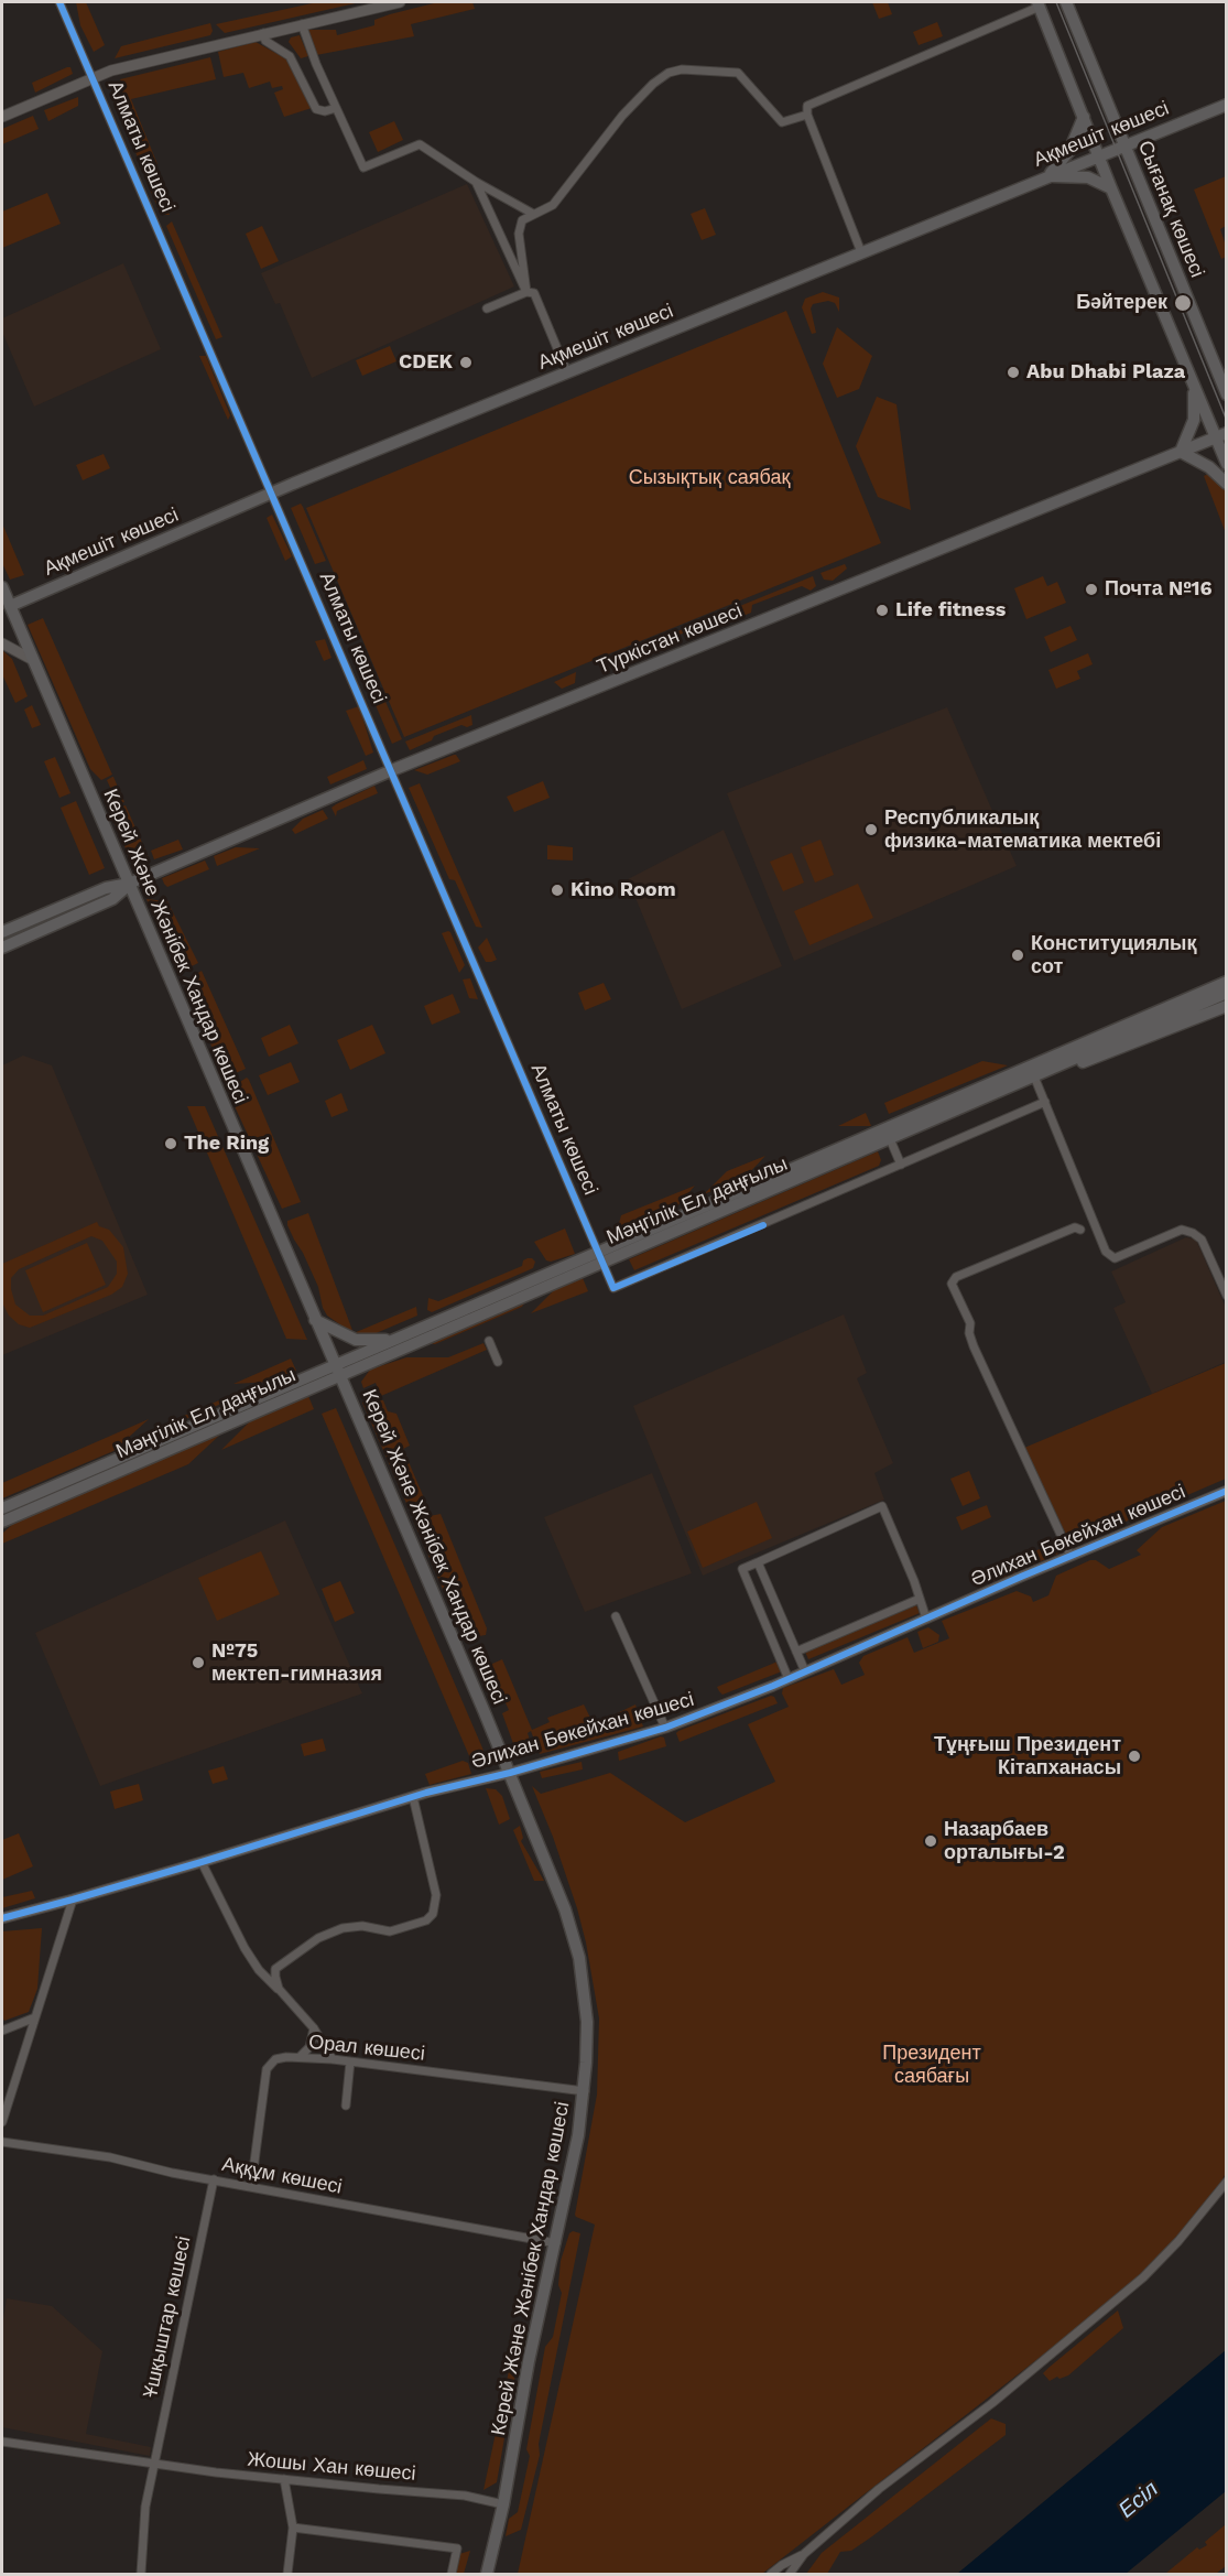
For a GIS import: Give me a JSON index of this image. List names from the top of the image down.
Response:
{
  "streets": {
    "main road": [
      "Ақмешіт көшесі",
      "Сығанақ көшесі",
      "Түркістан көшесі",
      "Керей Және Жәнібек Хандар көшесі",
      "Мәңгілік Ел даңғылы"
    ],
    "street": [
      "Алматы көшесі",
      "Әлихан Бөкейхан көшесі",
      "Орал көшесі",
      "Аққұм көшесі",
      "Ұшқыштар көшесі",
      "Жошы Хан көшесі"
    ]
  },
  "crossings": [
    ["Ақмешіт көшесі", "Алматы көшесі"],
    ["Ақмешіт көшесі", "Сығанақ көшесі"],
    ["Ақмешіт көшесі", "Керей Және Жәнібек Хандар көшесі"],
    ["Алматы көшесі", "Түркістан көшесі"],
    ["Алматы көшесі", "Мәңгілік Ел даңғылы"],
    ["Түркістан көшесі", "Керей Және Жәнібек Хандар көшесі"],
    ["Керей Және Жәнібек Хандар көшесі", "Мәңгілік Ел даңғылы"],
    ["Керей Және Жәнібек Хандар көшесі", "Әлихан Бөкейхан көшесі"],
    ["Керей Және Жәнібек Хандар көшесі", "Орал көшесі"],
    ["Керей Және Жәнібек Хандар көшесі", "Аққұм көшесі"],
    ["Керей Және Жәнібек Хандар көшесі", "Жошы Хан көшесі"],
    ["Орал көшесі", "Аққұм көшесі"],
    ["Аққұм көшесі", "Ұшқыштар көшесі"],
    ["Ұшқыштар көшесі", "Жошы Хан көшесі"]
  ],
  "water": ["Есіл"],
  "parks": ["Сызықтық саябақ", "Президент саябағы"],
  "places": [
    "Бәйтерек",
    "CDEK",
    "Abu Dhabi Plaza",
    "Почта №16",
    "Life fitness",
    "Республикалық физика-математика мектебі",
    "Kino Room",
    "Конституциялық сот",
    "The Ring",
    "№75 мектеп-гимназия",
    "Тұңғыш Президент Кітапханасы",
    "Назарбаев орталығы-2"
  ]
}
